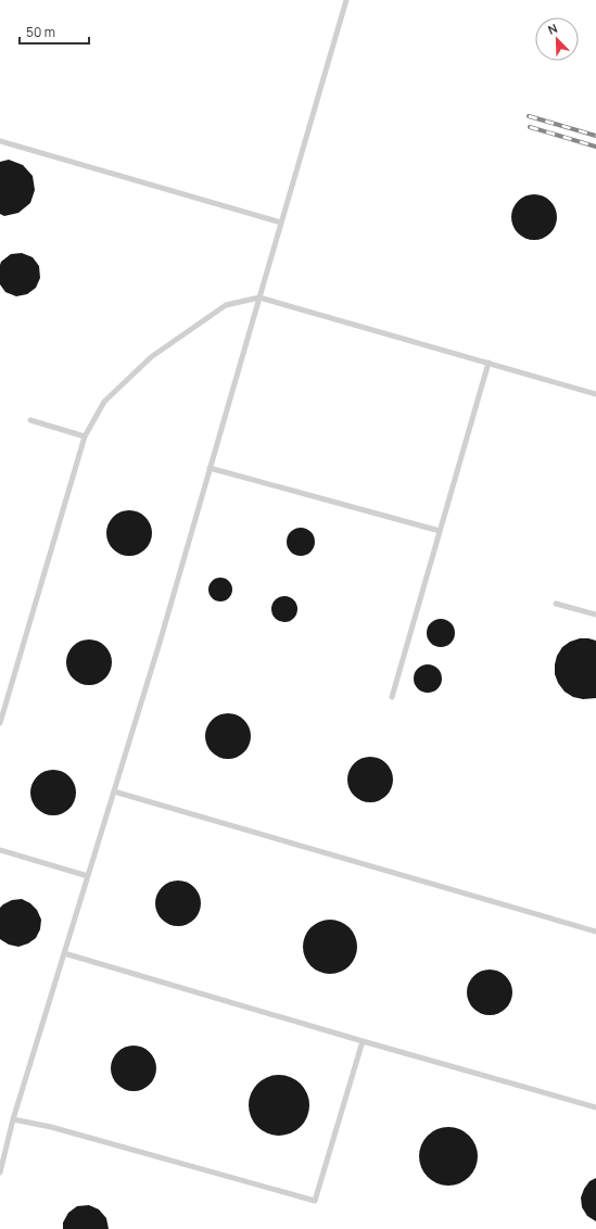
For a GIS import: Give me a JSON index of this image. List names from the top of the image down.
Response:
{
  "scale_bar": "50 m",
  "north": "top left"
}
